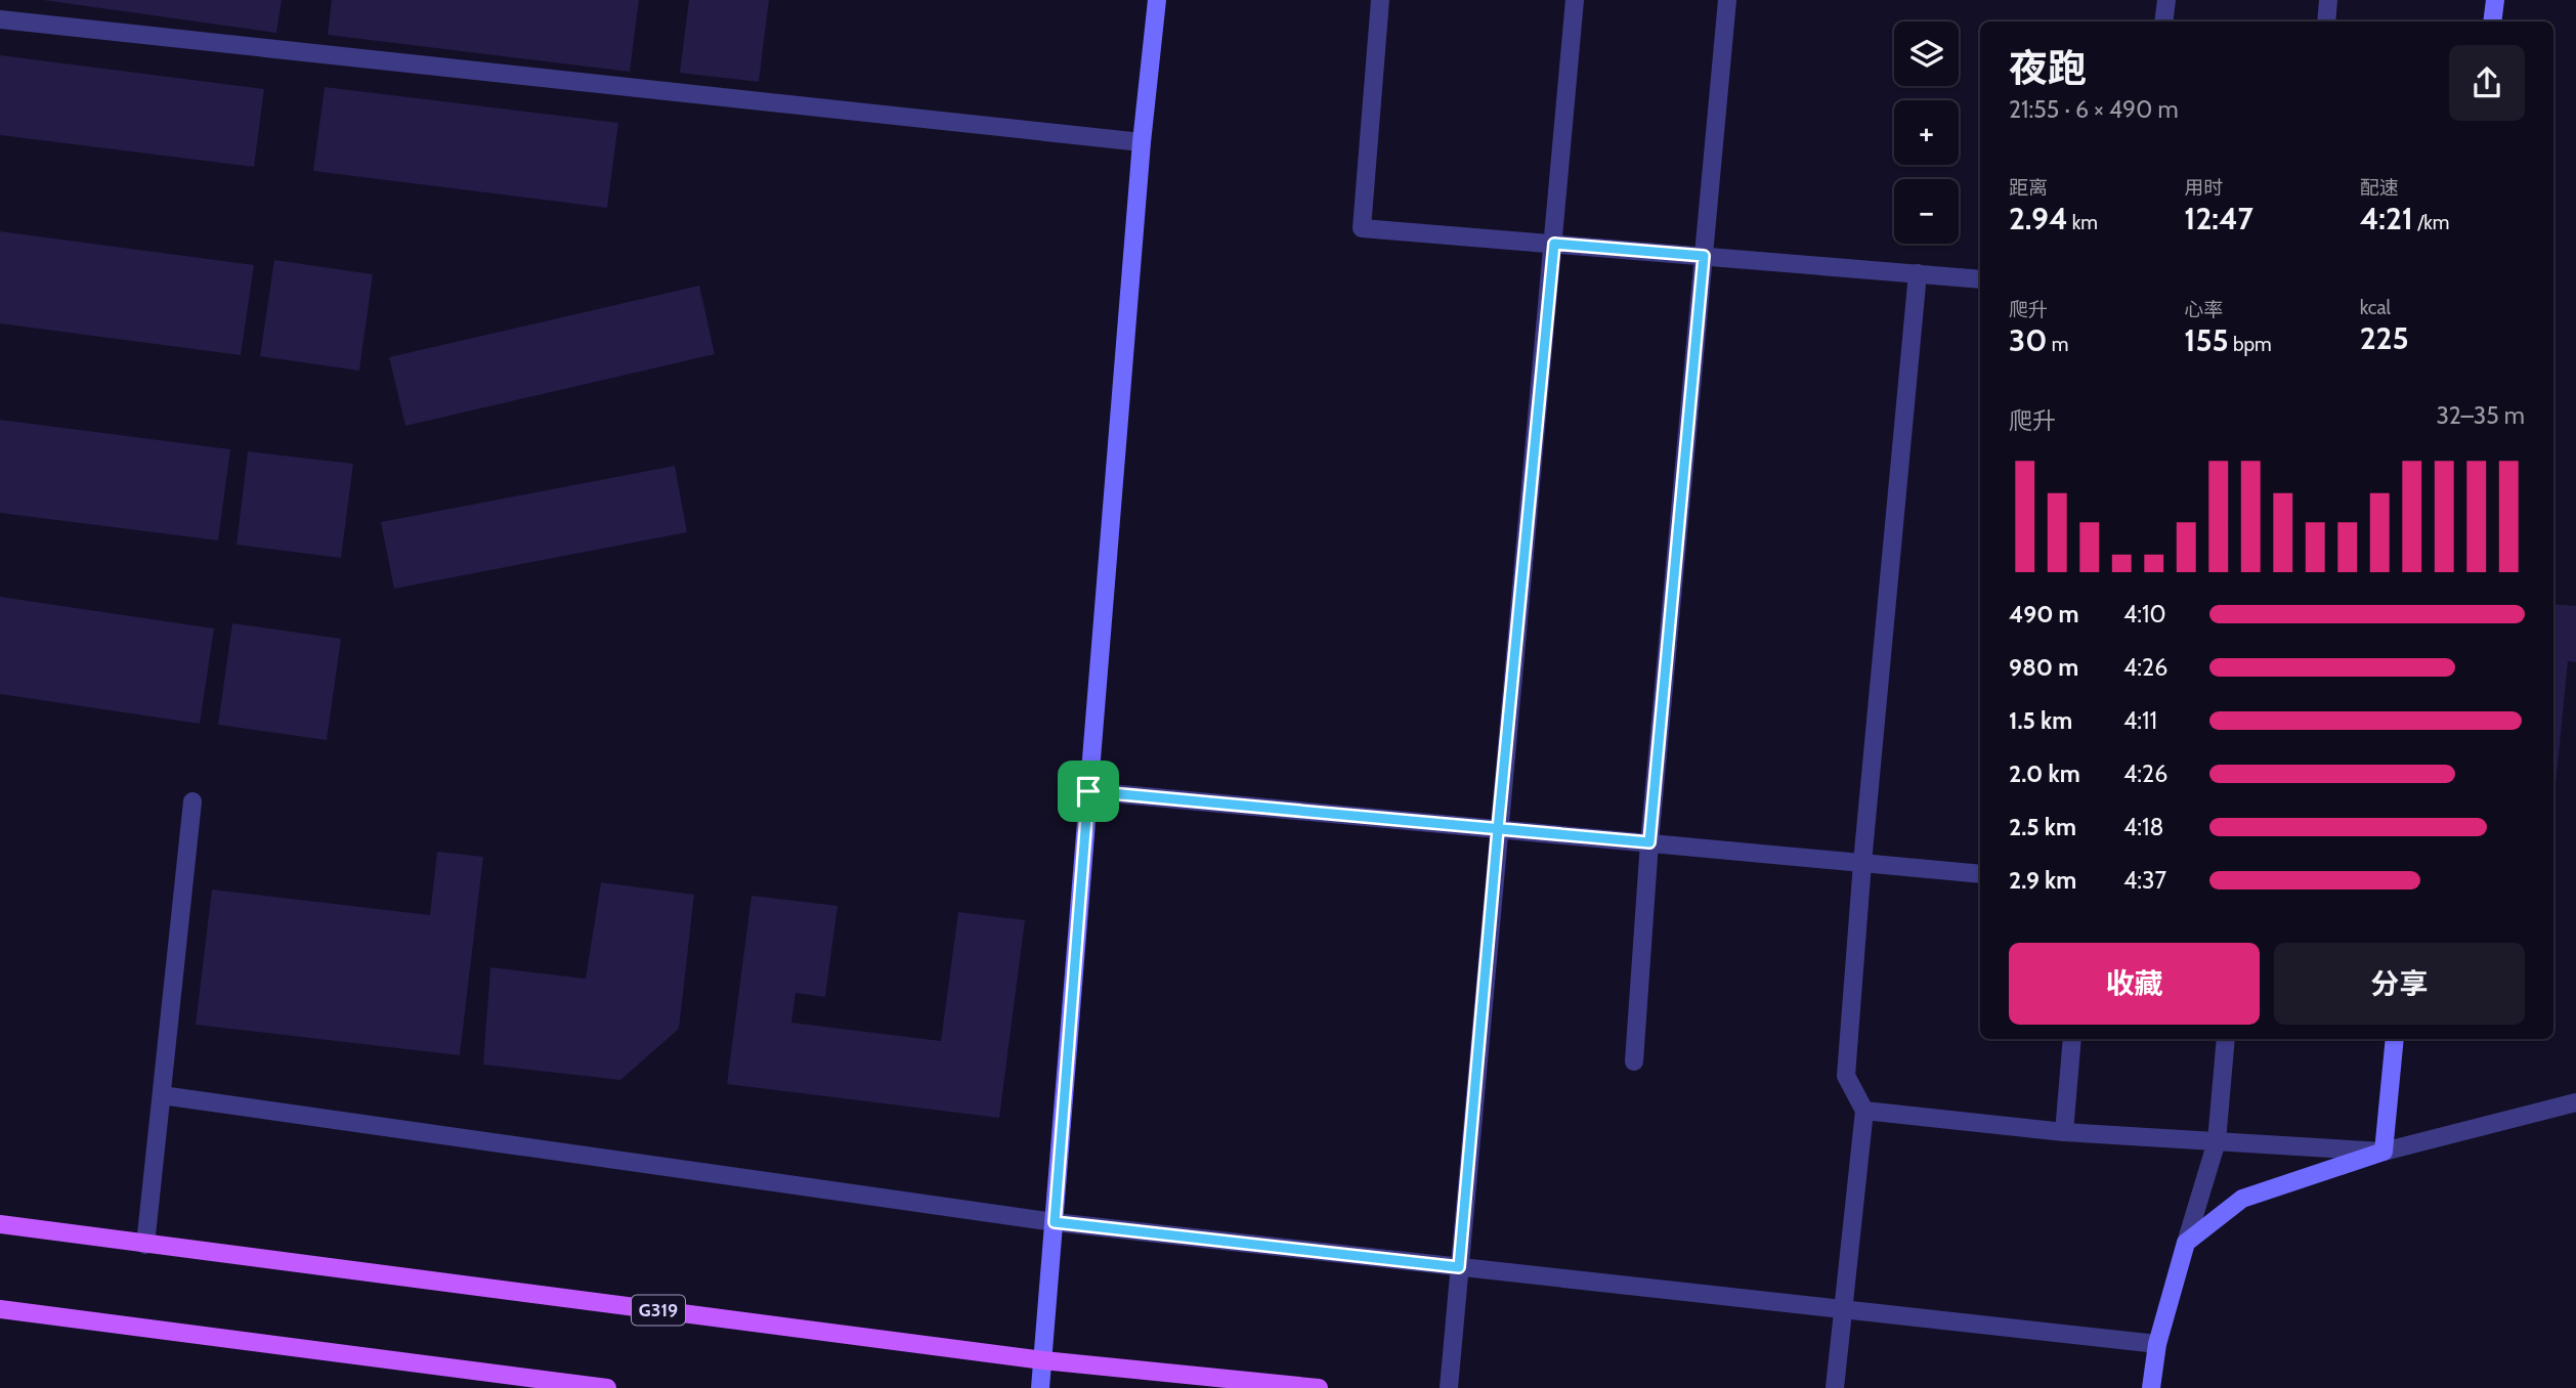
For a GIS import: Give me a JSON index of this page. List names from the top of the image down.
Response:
{
  "streets": {
    "main road": ["G319"]
  },
  "page": {
    "map_buttons": ["+", "−"],
    "heading": ["夜跑", "21:55 · 6 × 490 m"],
    "stats": [
      ["距离", "2.94 km"],
      ["用时", "12:47"],
      ["配速", "4:21 /km"],
      ["爬升", "30 m"],
      ["心率", "155 bpm"],
      ["kcal", "225"]
    ],
    "chart": ["爬升", "32–35 m"],
    "list": [
      {
        "name": "490 m",
        "note": "4:10"
      },
      {
        "name": "980 m",
        "note": "4:26"
      },
      {
        "name": "1.5 km",
        "note": "4:11"
      },
      {
        "name": "2.0 km",
        "note": "4:26"
      },
      {
        "name": "2.5 km",
        "note": "4:18"
      },
      {
        "name": "2.9 km",
        "note": "4:37"
      }
    ],
    "buttons": ["收藏", "分享"]
  }
}
